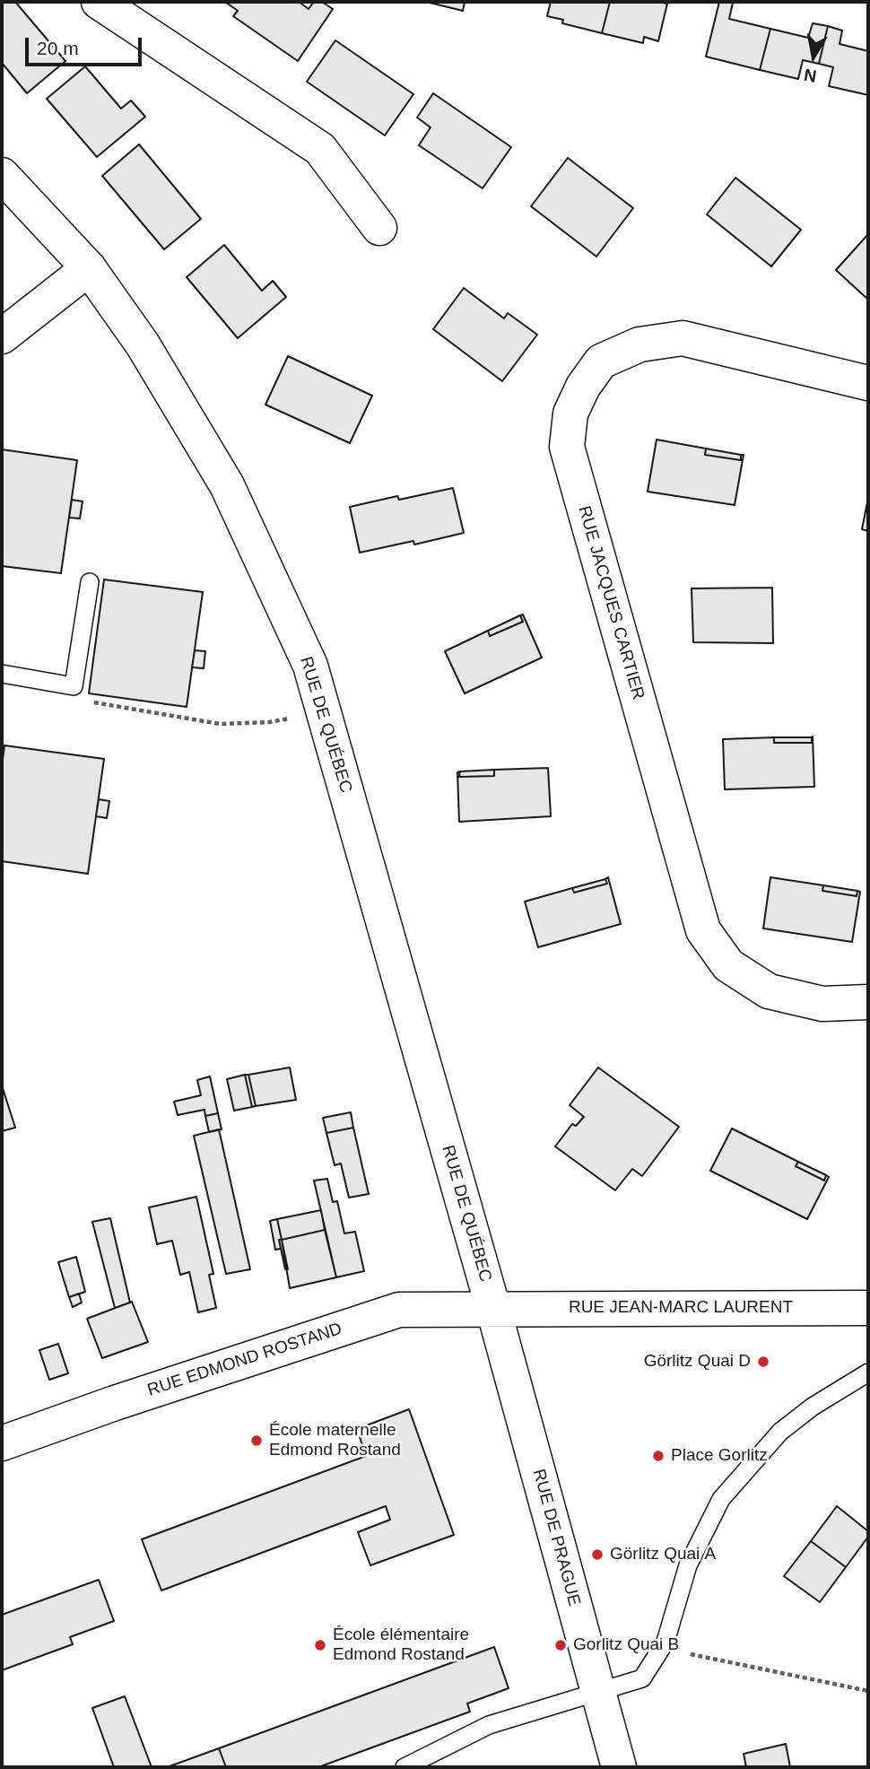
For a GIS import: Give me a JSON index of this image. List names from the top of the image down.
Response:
{
  "streets": {
    "street": [
      "RUE JACQUES CARTIER",
      "RUE DE QUÉBEC",
      "RUE JEAN-MARC LAURENT",
      "RUE EDMOND ROSTAND",
      "RUE DE PRAGUE"
    ]
  },
  "crossings": [
    ["RUE DE QUÉBEC", "RUE JEAN-MARC LAURENT"],
    ["RUE DE QUÉBEC", "RUE EDMOND ROSTAND"],
    ["RUE DE QUÉBEC", "RUE DE PRAGUE"],
    ["RUE JEAN-MARC LAURENT", "RUE EDMOND ROSTAND"],
    ["RUE JEAN-MARC LAURENT", "RUE DE PRAGUE"],
    ["RUE EDMOND ROSTAND", "RUE DE PRAGUE"]
  ],
  "places": [
    "Görlitz Quai D",
    "École maternelle Edmond Rostand",
    "Place Gorlitz",
    "Görlitz Quai A",
    "École élémentaire Edmond Rostand",
    "Gorlitz Quai B"
  ],
  "scale_bar": "20 m",
  "north": "bottom"
}
